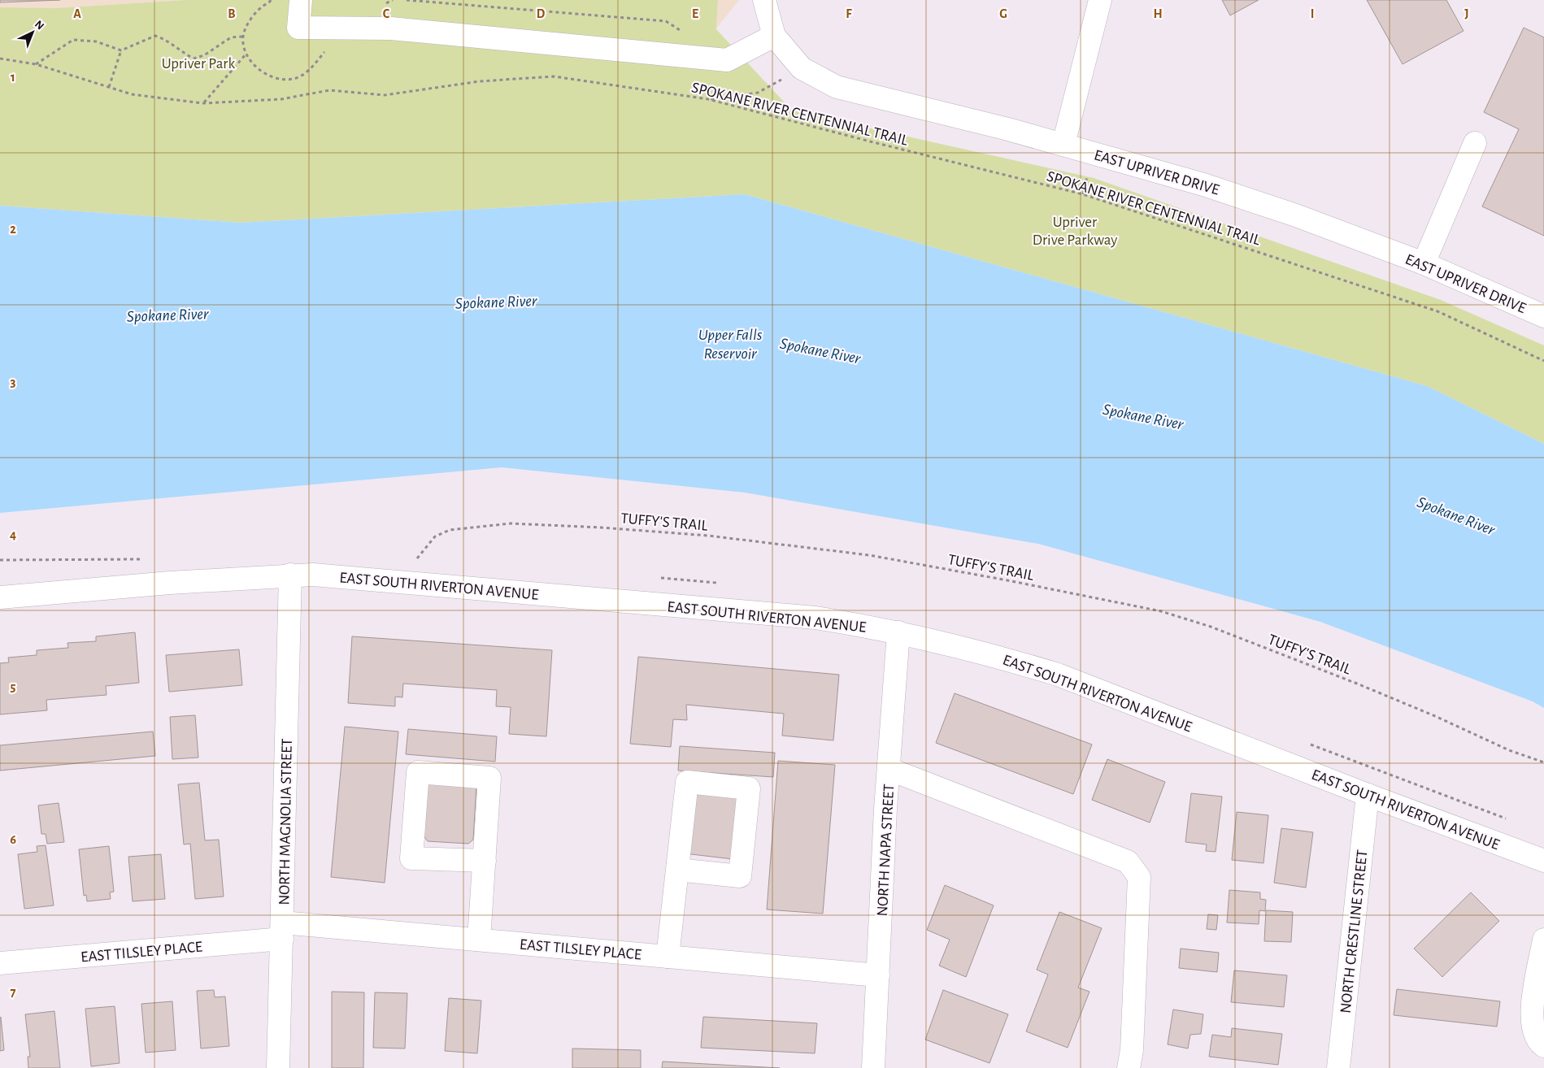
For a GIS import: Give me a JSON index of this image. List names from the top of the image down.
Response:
{
  "streets": {
    "street": [
      "EAST UPRIVER DRIVE",
      "EAST SOUTH RIVERTON AVENUE",
      "NORTH MAGNOLIA STREET",
      "NORTH NAPA STREET",
      "NORTH CRESTLINE STREET",
      "EAST TILSLEY PLACE"
    ],
    "path": ["SPOKANE RIVER CENTENNIAL TRAIL", "TUFFY'S TRAIL"]
  },
  "crossings": [
    ["EAST SOUTH RIVERTON AVENUE", "NORTH MAGNOLIA STREET"],
    ["EAST SOUTH RIVERTON AVENUE", "NORTH NAPA STREET"],
    ["EAST SOUTH RIVERTON AVENUE", "NORTH CRESTLINE STREET"],
    ["NORTH MAGNOLIA STREET", "EAST TILSLEY PLACE"],
    ["NORTH NAPA STREET", "EAST TILSLEY PLACE"]
  ],
  "water": ["Spokane River", "Upper Falls Reservoir"],
  "parks": ["Upriver Park", "Upriver Drive Parkway"],
  "north": "top right",
  "grid": {
    "columns": [
      "A",
      "B",
      "C",
      "D",
      "E",
      "F",
      "G",
      "H",
      "I",
      "J"
    ],
    "rows": [
      "1",
      "2",
      "3",
      "4",
      "5",
      "6",
      "7"
    ]
  }
}
